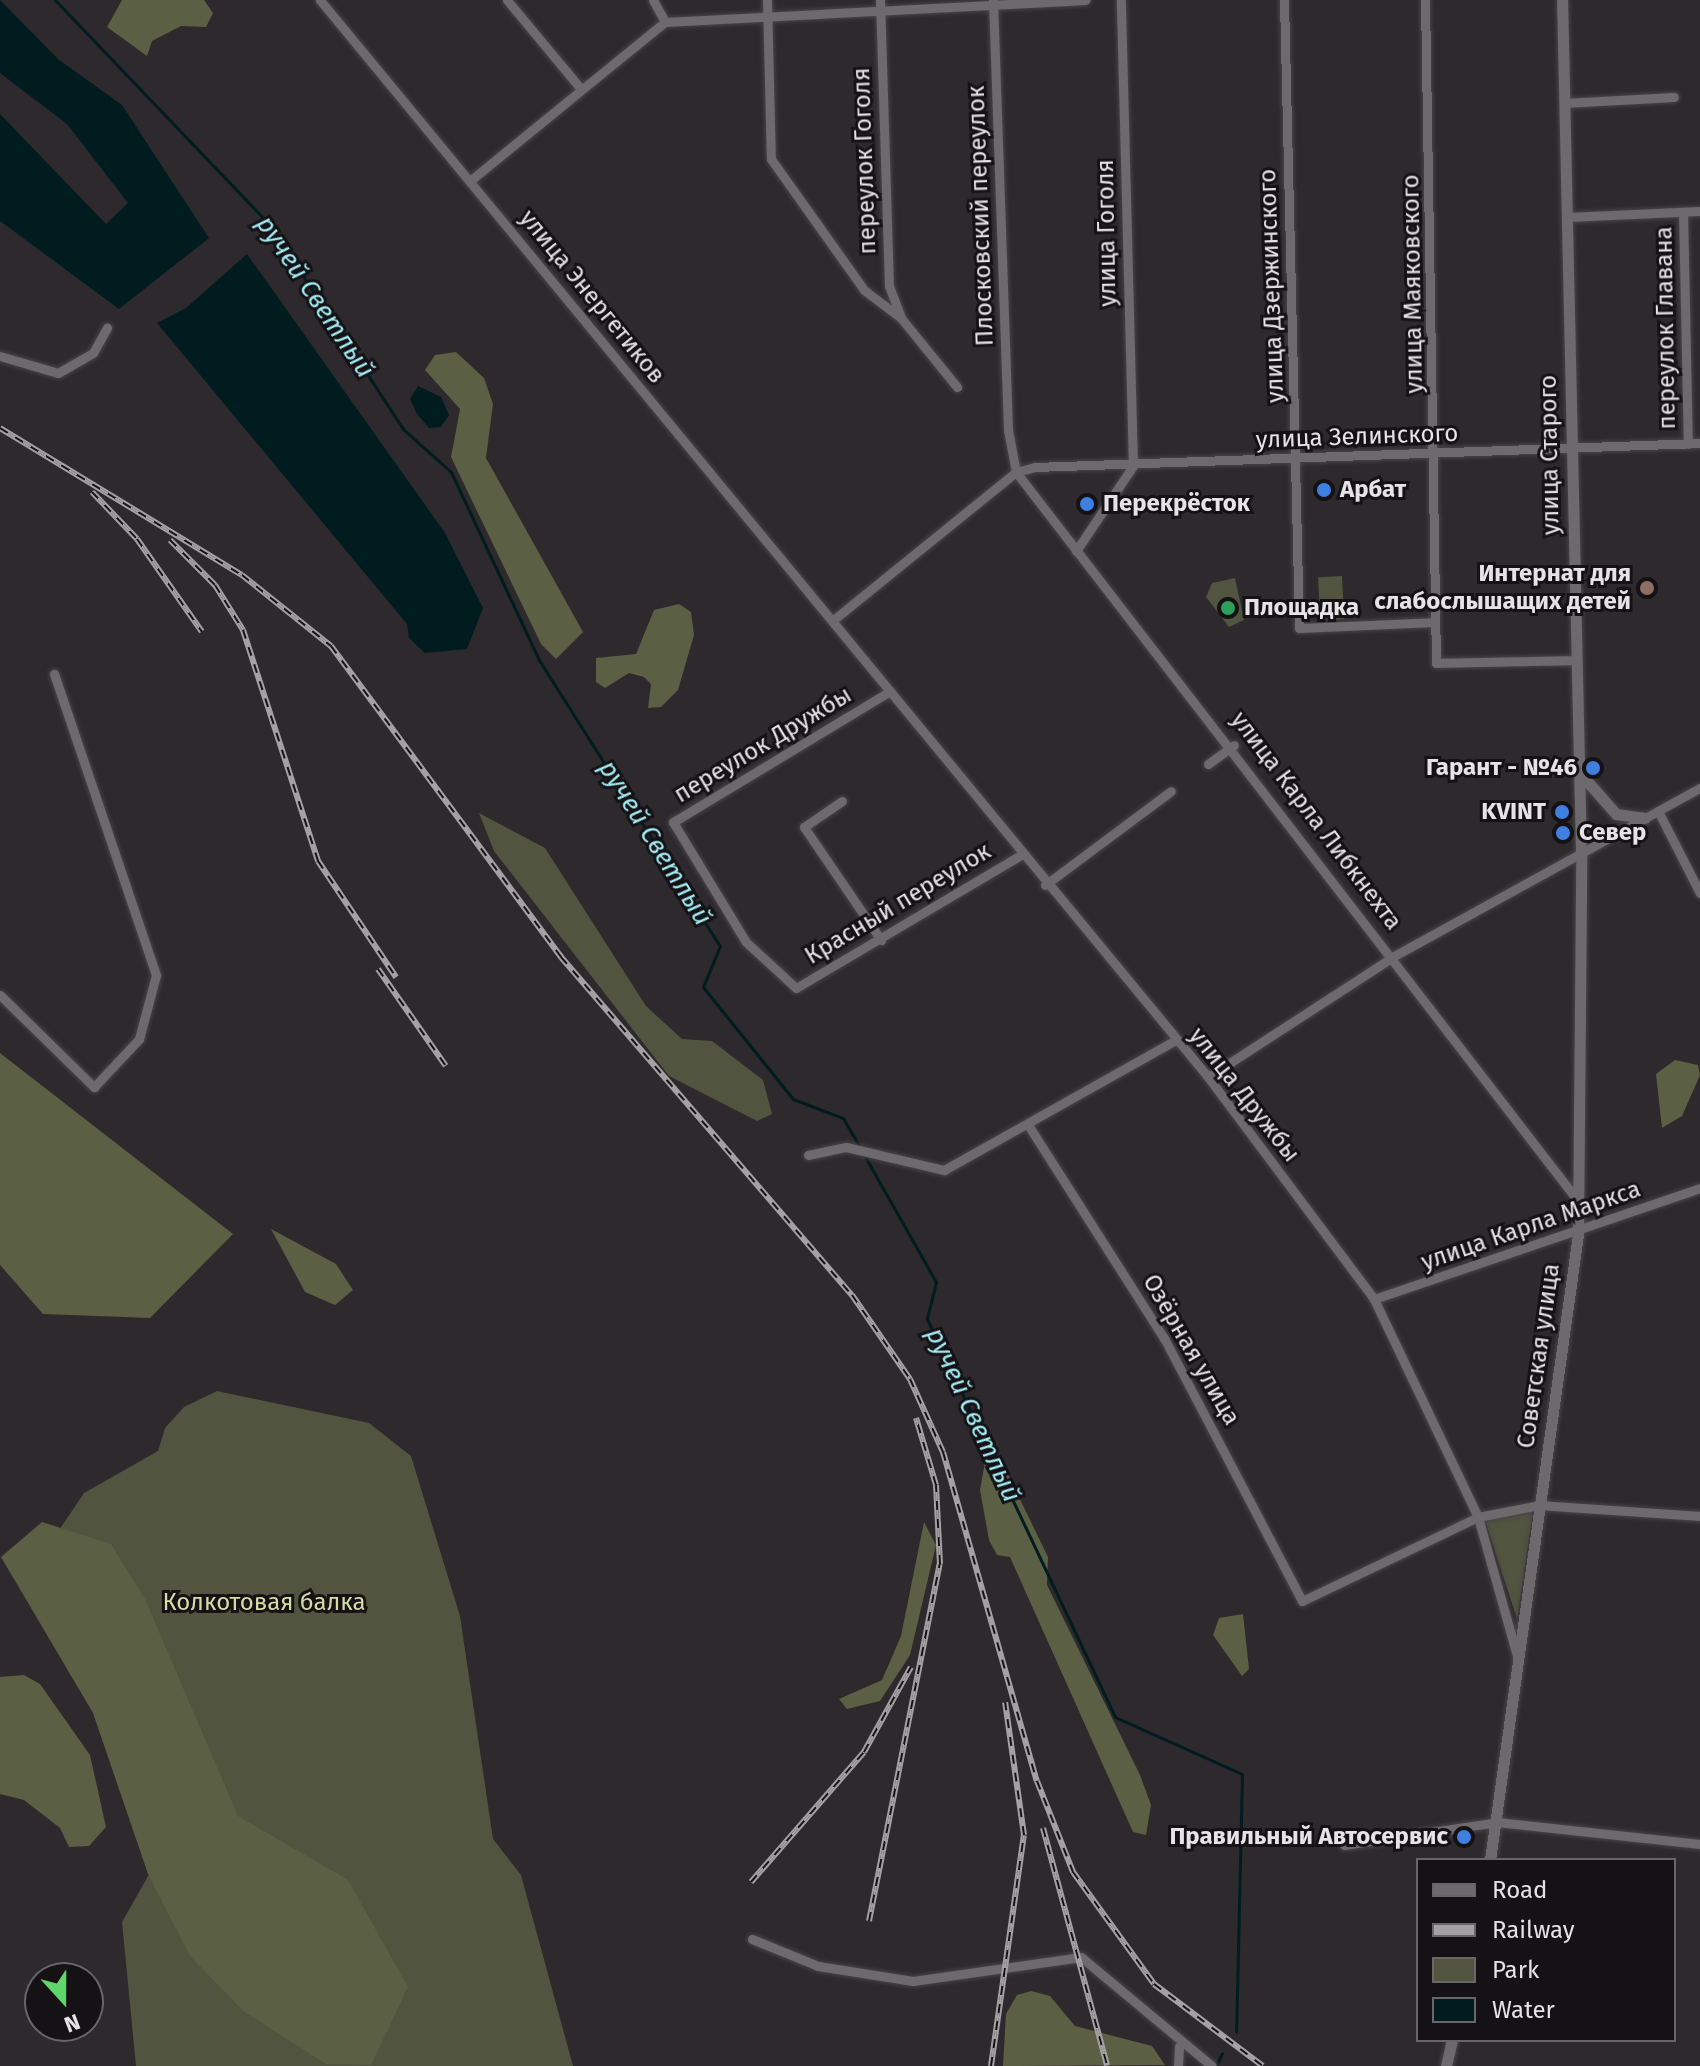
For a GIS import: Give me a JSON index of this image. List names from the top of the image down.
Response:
{
  "streets": {
    "street": [
      "переулок Гоголя",
      "Плосковский переулок",
      "улица Гоголя",
      "улица Маяковского",
      "улица Дзержинского",
      "улица Энергетиков",
      "переулок Главана",
      "улица Зелинского",
      "улица Старого",
      "переулок Дружбы",
      "улица Карла Либкнехта",
      "Красный переулок",
      "улица Дружбы",
      "улица Карла Маркса",
      "Озёрная улица",
      "Советская улица"
    ]
  },
  "crossings": [
    ["Плосковский переулок", "улица Зелинского"],
    ["Плосковский переулок", "улица Карла Либкнехта"],
    ["улица Гоголя", "улица Зелинского"],
    ["улица Маяковского", "улица Дзержинского"],
    ["улица Маяковского", "улица Зелинского"],
    ["улица Маяковского", "улица Старого"],
    ["улица Дзержинского", "улица Зелинского"],
    ["улица Энергетиков", "улица Дружбы"],
    ["переулок Главана", "улица Зелинского"],
    ["улица Зелинского", "улица Старого"],
    ["улица Зелинского", "улица Карла Либкнехта"],
    ["улица Старого", "Советская улица"],
    ["переулок Дружбы", "Красный переулок"],
    ["переулок Дружбы", "улица Дружбы"],
    ["улица Карла Либкнехта", "Советская улица"],
    ["Красный переулок", "улица Дружбы"],
    ["улица Дружбы", "улица Карла Маркса"],
    ["улица Дружбы", "Озёрная улица"],
    ["улица Дружбы", "Советская улица"],
    ["улица Карла Маркса", "Советская улица"]
  ],
  "water": ["ручей Светлый"],
  "parks": ["Колкотовая балка"],
  "places": [
    "Арбат",
    "Перекрёсток",
    "Интернат для слабослышащих детей",
    "Площадка",
    "Гарант - №46",
    "KVINT",
    "Север",
    "Правильный Автосервис"
  ],
  "legend": [
    "Road",
    "Railway",
    "Park",
    "Water"
  ],
  "north": "bottom"
}
